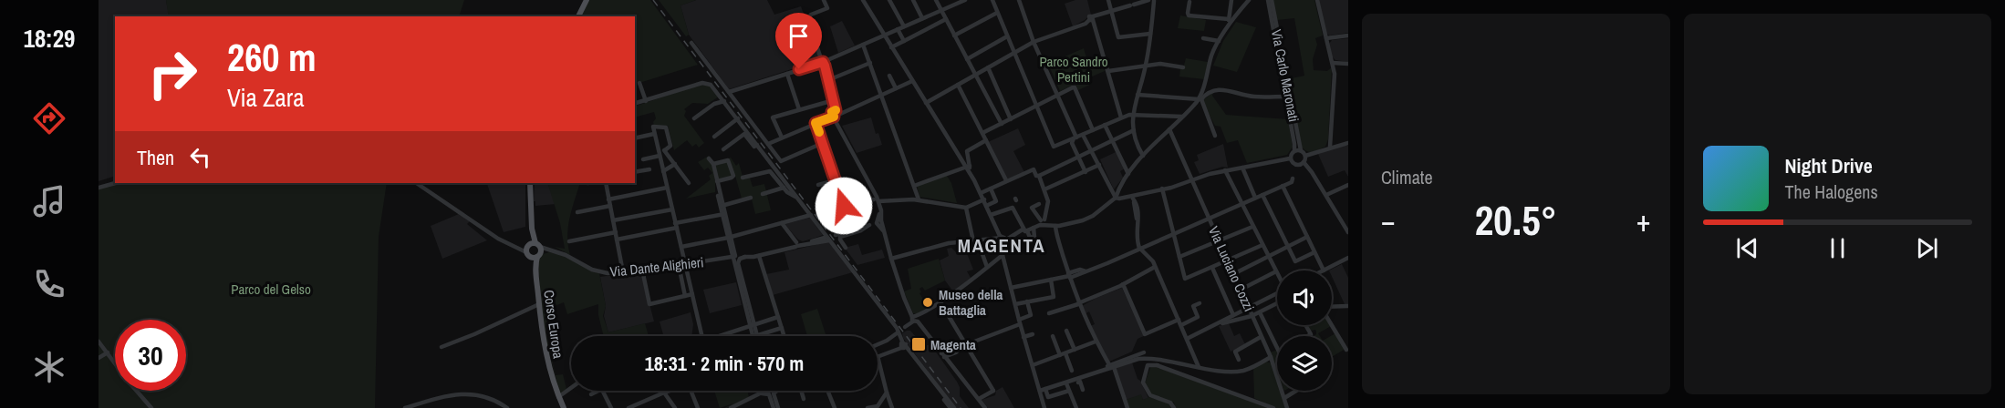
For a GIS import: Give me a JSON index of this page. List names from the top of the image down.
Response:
{
  "streets": {
    "main road": ["Corso Europa"],
    "street": ["Via Carlo Maronati", "Via Dante Alighieri", "Via Luciano Cozzi"]
  },
  "crossings": [
    ["Via Dante Alighieri", "Corso Europa"]
  ],
  "districts": ["MAGENTA"],
  "parks": ["Parco Sandro Pertini", "Parco del Gelso"],
  "places": {
    "other": ["Museo della Battaglia"],
    "transit": ["Magenta"]
  },
  "page": {
    "tabs": "18:29",
    "tile": "Climate",
    "turn": ["260 m", "Via Zara"],
    "then": "Then",
    "song": ["Night Drive", "The Halogens"],
    "heat": ["−", "20.5°", "+"],
    "limit": "30",
    "trip": "18:31 · 2 min · 570 m"
  }
}
